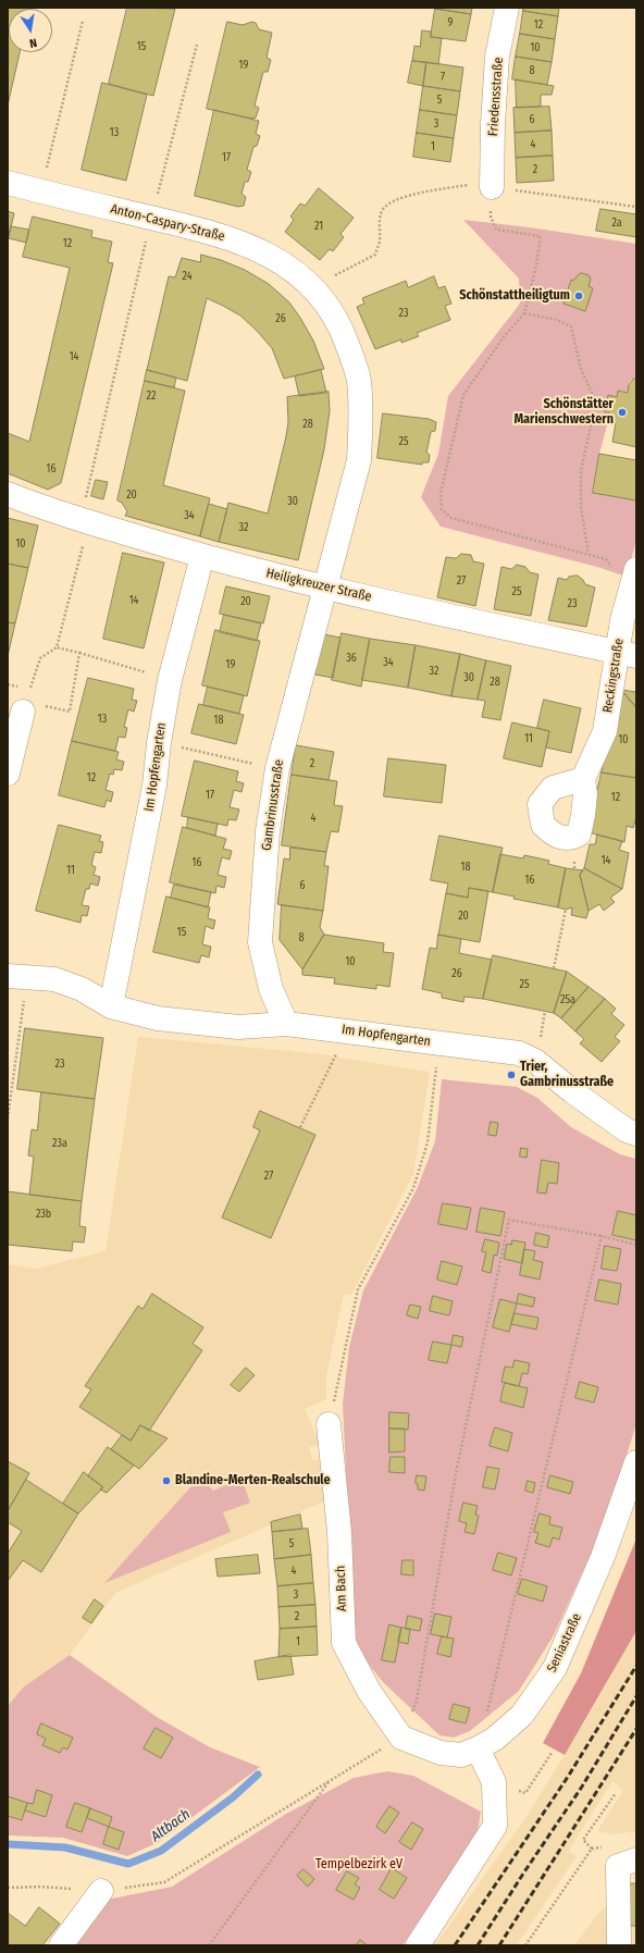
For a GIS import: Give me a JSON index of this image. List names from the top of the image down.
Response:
{
  "streets": {
    "street": [
      "Friedensstraße",
      "Anton-Caspary-Straße",
      "Heiligkreuzer Straße",
      "Reckingstraße",
      "Im Hopfengarten",
      "Gambrinusstraße",
      "Am Bach",
      "Seniastraße"
    ]
  },
  "crossings": [
    ["Anton-Caspary-Straße", "Heiligkreuzer Straße"],
    ["Anton-Caspary-Straße", "Gambrinusstraße"],
    ["Heiligkreuzer Straße", "Reckingstraße"],
    ["Heiligkreuzer Straße", "Im Hopfengarten"],
    ["Heiligkreuzer Straße", "Gambrinusstraße"],
    ["Im Hopfengarten", "Gambrinusstraße"],
    ["Am Bach", "Seniastraße"]
  ],
  "water": ["Altbach"],
  "parks": ["Tempelbezirk eV"],
  "places": [
    "Schönstattheiligtum",
    "Schönstätter Marienschwestern",
    "Trier, Gambrinusstraße",
    "Blandine-Merten-Realschule"
  ],
  "house_numbers": [
    "9",
    "12",
    "15",
    "10",
    "19",
    "8",
    "7",
    "5",
    "6",
    "3",
    "13",
    "4",
    "1",
    "17",
    "2",
    "2a",
    "21",
    "12",
    "24",
    "23",
    "26",
    "14",
    "22",
    "28",
    "25",
    "16",
    "20",
    "30",
    "34",
    "32",
    "10",
    "27",
    "25",
    "14",
    "20",
    "23",
    "36",
    "34",
    "19",
    "32",
    "30",
    "28",
    "13",
    "18",
    "11",
    "10",
    "2",
    "12",
    "17",
    "12",
    "4",
    "14",
    "16",
    "18",
    "11",
    "16",
    "6",
    "20",
    "15",
    "8",
    "10",
    "26",
    "25",
    "25a",
    "23",
    "23a",
    "27",
    "23b",
    "5",
    "4",
    "3",
    "2",
    "1"
  ],
  "north": "bottom"
}
